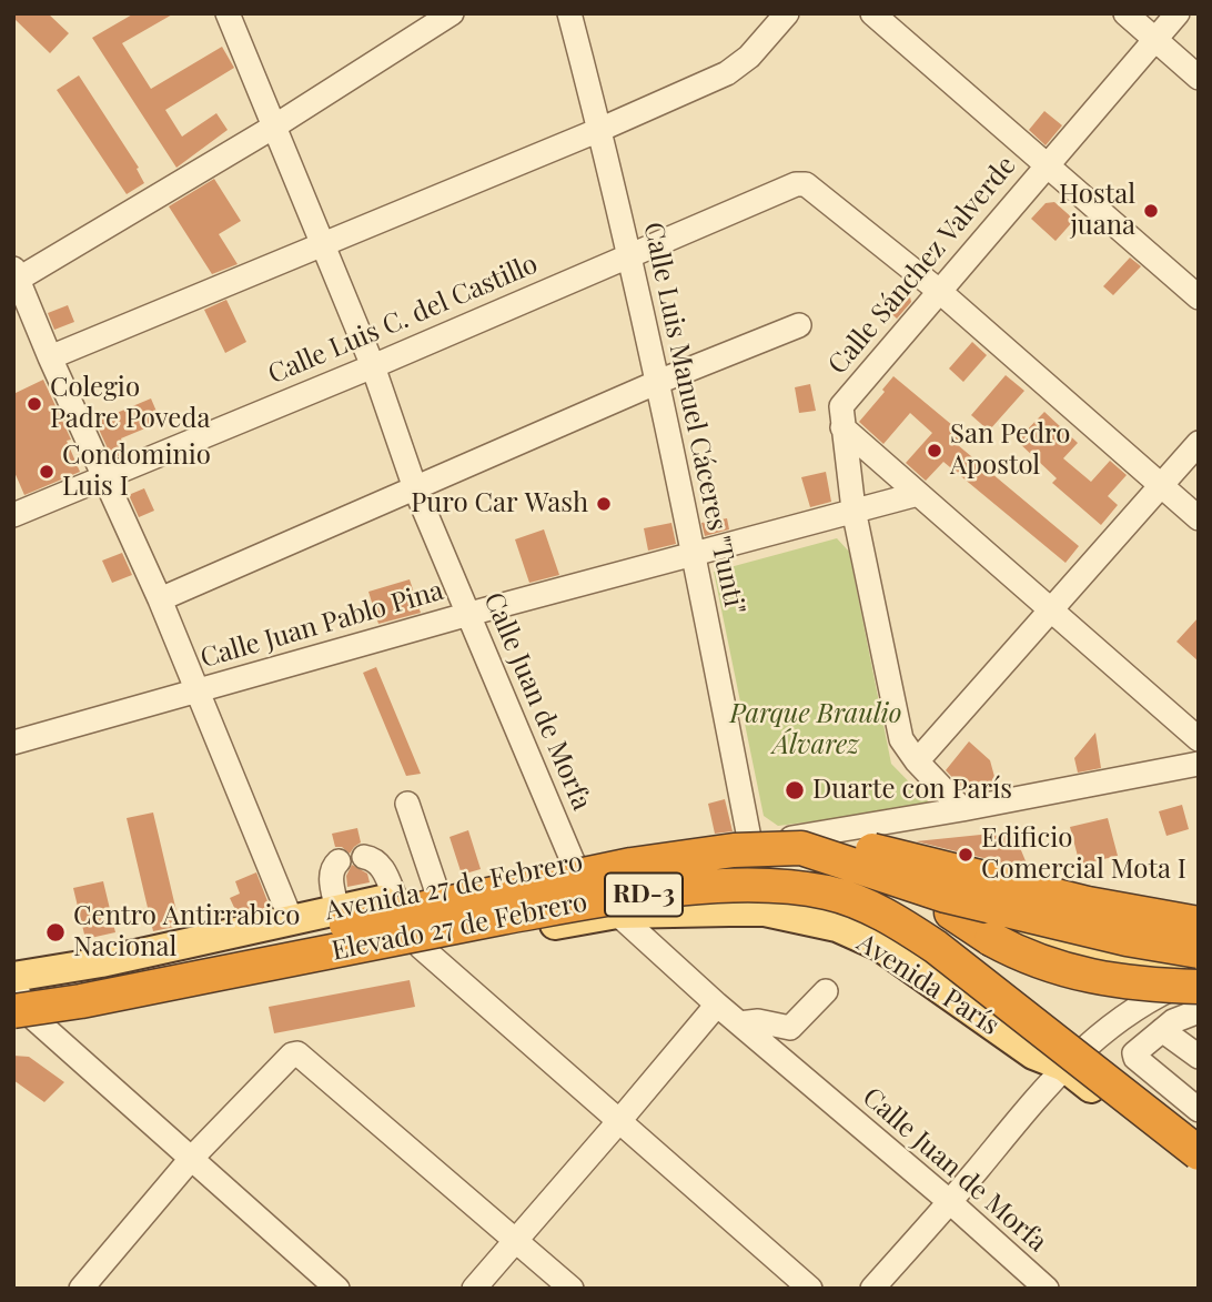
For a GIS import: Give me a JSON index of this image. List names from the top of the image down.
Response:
{
  "streets": {
    "highway": ["RD-3", "Elevado 27 de Febrero"],
    "main road": ["Avenida 27 de Febrero", "Avenida París"],
    "street": [
      "Calle Sánchez Valverde",
      "Calle Luis C. del Castillo",
      "Calle Luis Manuel Cáceres \"Tunti\"",
      "Calle Juan Pablo Pina",
      "Calle Juan de Morfa"
    ]
  },
  "crossings": [
    ["Calle Sánchez Valverde", "Calle Luis C. del Castillo"],
    ["Calle Sánchez Valverde", "Calle Juan Pablo Pina"],
    ["Calle Luis C. del Castillo", "Calle Luis Manuel Cáceres \"Tunti\""],
    ["Calle Luis C. del Castillo", "Calle Juan de Morfa"],
    ["Calle Luis Manuel Cáceres \"Tunti\"", "Calle Juan Pablo Pina"],
    ["Calle Luis Manuel Cáceres \"Tunti\"", "Avenida 27 de Febrero"],
    ["Calle Juan Pablo Pina", "Calle Juan de Morfa"],
    ["Calle Juan de Morfa", "Avenida 27 de Febrero"],
    ["Calle Juan de Morfa", "Avenida París"],
    ["Avenida 27 de Febrero", "Elevado 27 de Febrero"],
    ["Avenida 27 de Febrero", "Avenida París"]
  ],
  "parks": ["Parque Braulio Álvarez"],
  "places": [
    "Hostal juana",
    "Colegio Padre Poveda",
    "San Pedro Apostol",
    "Condominio Luis I",
    "Puro Car Wash",
    "Duarte con París",
    "Edificio Comercial Mota I",
    "Centro Antirrabico Nacional"
  ]
}
